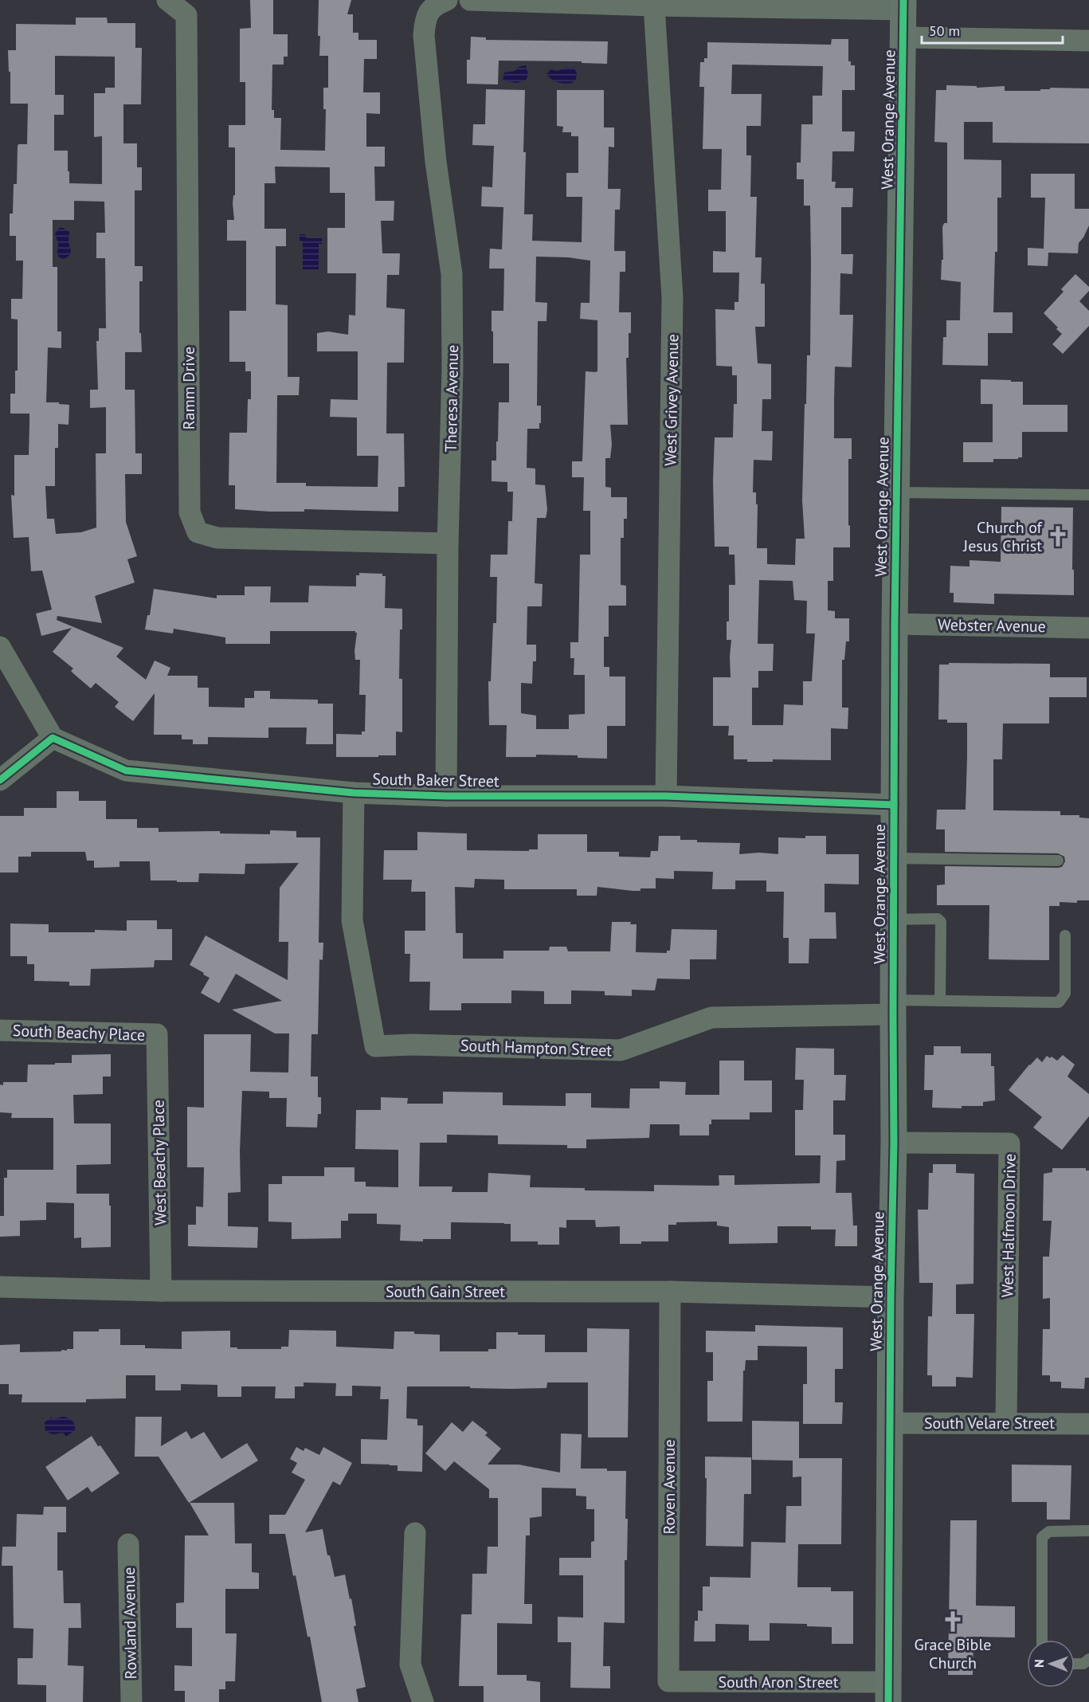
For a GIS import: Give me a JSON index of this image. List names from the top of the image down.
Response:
{
  "streets": {
    "street": [
      "West Orange Avenue",
      "Ramm Drive",
      "Theresa Avenue",
      "West Grivey Avenue",
      "Webster Avenue",
      "South Baker Street",
      "South Beachy Place",
      "South Hampton Street",
      "West Beachy Place",
      "West Halfmoon Drive",
      "South Gain Street",
      "South Velare Street",
      "Roven Avenue",
      "Rowland Avenue",
      "South Aron Street"
    ]
  },
  "crossings": [
    ["West Orange Avenue", "Webster Avenue"],
    ["West Orange Avenue", "South Baker Street"],
    ["West Orange Avenue", "South Hampton Street"],
    ["West Orange Avenue", "West Halfmoon Drive"],
    ["West Orange Avenue", "South Gain Street"],
    ["West Orange Avenue", "South Velare Street"],
    ["West Orange Avenue", "South Aron Street"],
    ["Ramm Drive", "Theresa Avenue"],
    ["Theresa Avenue", "South Baker Street"],
    ["West Grivey Avenue", "South Baker Street"],
    ["South Baker Street", "South Hampton Street"],
    ["South Beachy Place", "West Beachy Place"],
    ["West Beachy Place", "South Gain Street"],
    ["West Halfmoon Drive", "South Velare Street"],
    ["South Gain Street", "Roven Avenue"],
    ["Roven Avenue", "South Aron Street"]
  ],
  "places": {
    "church": ["Church of Jesus Christ", "Grace Bible Church"]
  },
  "scale_bar": "50 m",
  "north": "left"
}
